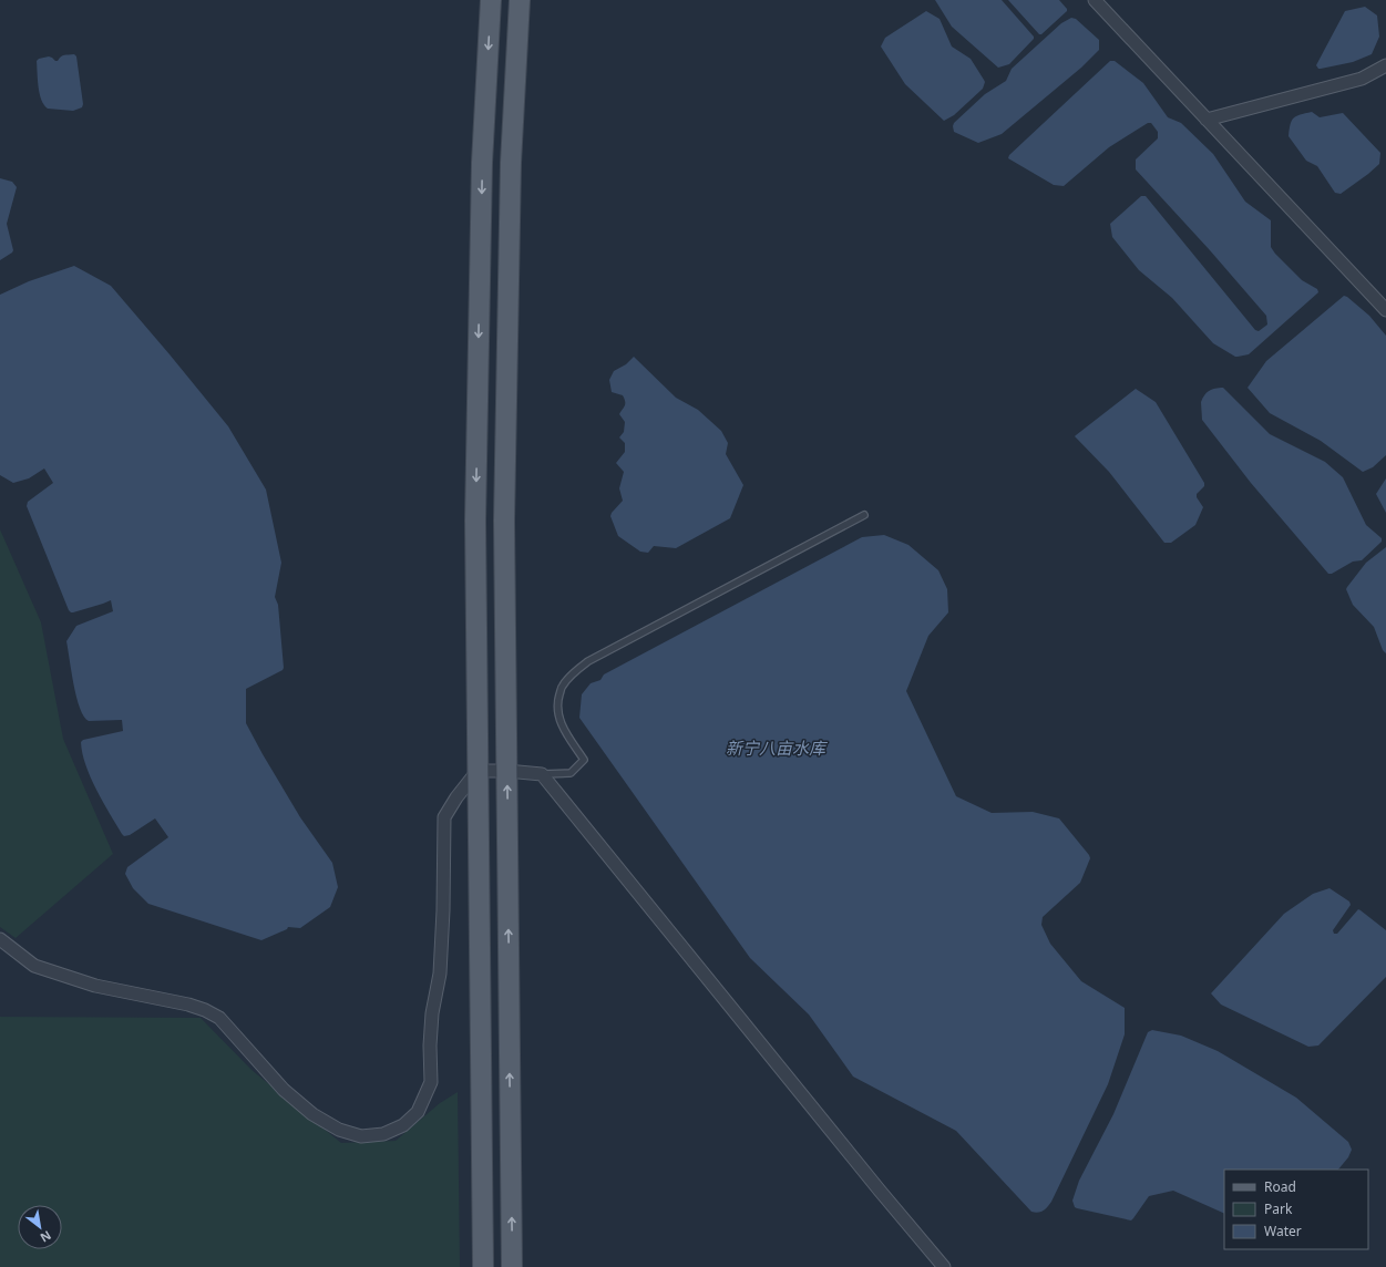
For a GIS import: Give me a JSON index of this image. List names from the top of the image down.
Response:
{
  "water": ["新宁八亩水库"],
  "legend": ["Road", "Park", "Water"],
  "north": "bottom right"
}
